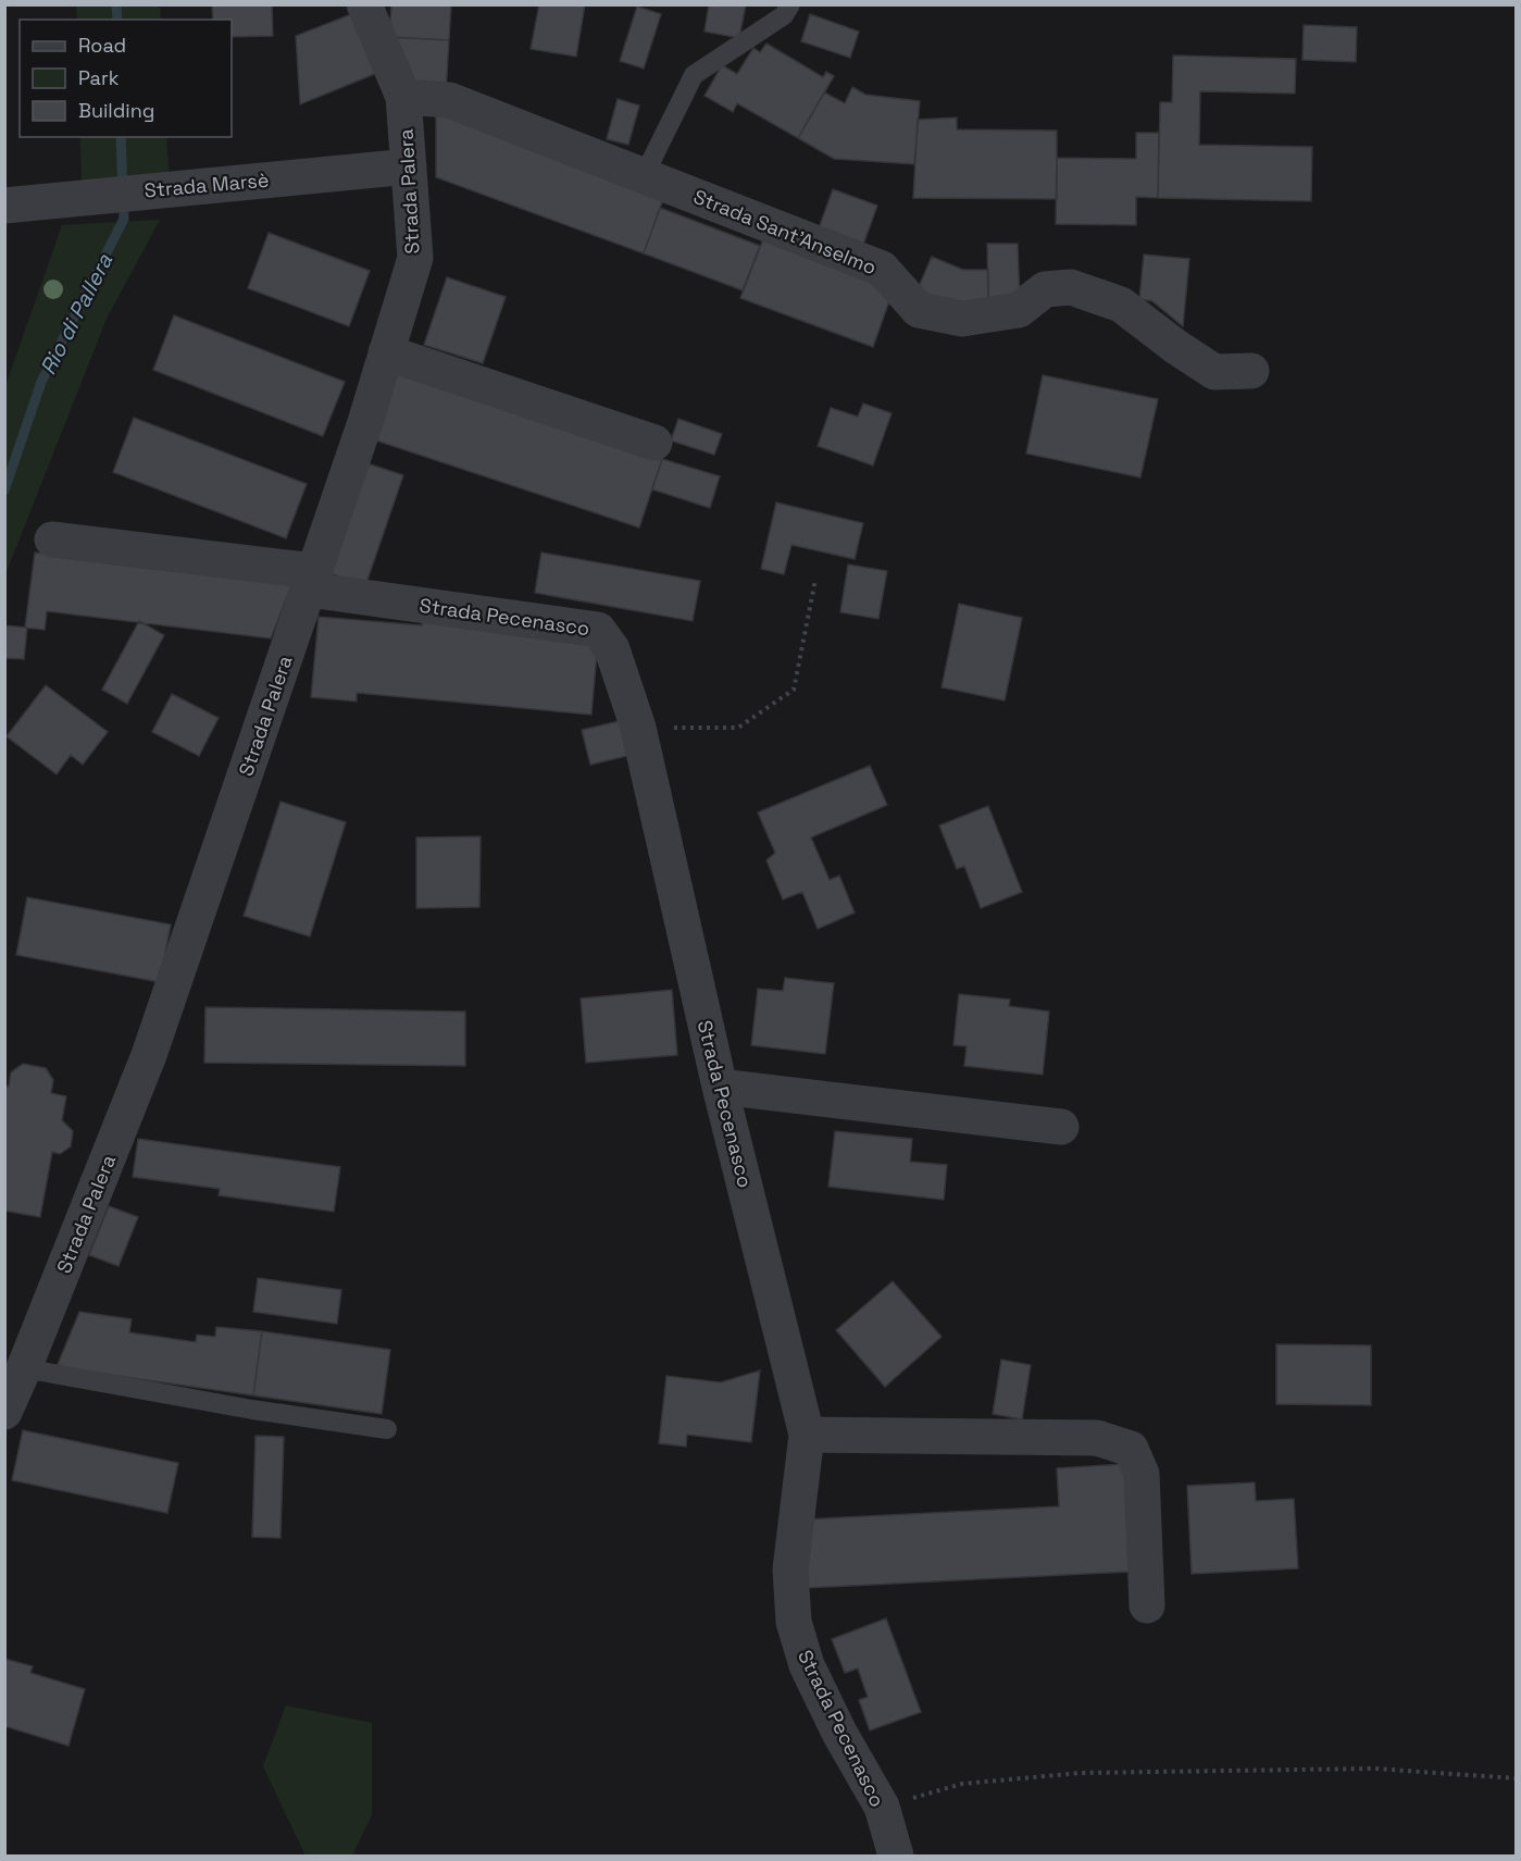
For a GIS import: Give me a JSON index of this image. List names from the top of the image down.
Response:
{
  "streets": {
    "street": [
      "Strada Marsè",
      "Strada Palera",
      "Strada Sant'Anselmo",
      "Strada Pecenasco"
    ]
  },
  "crossings": [
    ["Strada Marsè", "Strada Palera"],
    ["Strada Palera", "Strada Sant'Anselmo"],
    ["Strada Palera", "Strada Pecenasco"]
  ],
  "water": ["Rio di Pallera"],
  "legend": ["Road", "Park", "Building"]
}
